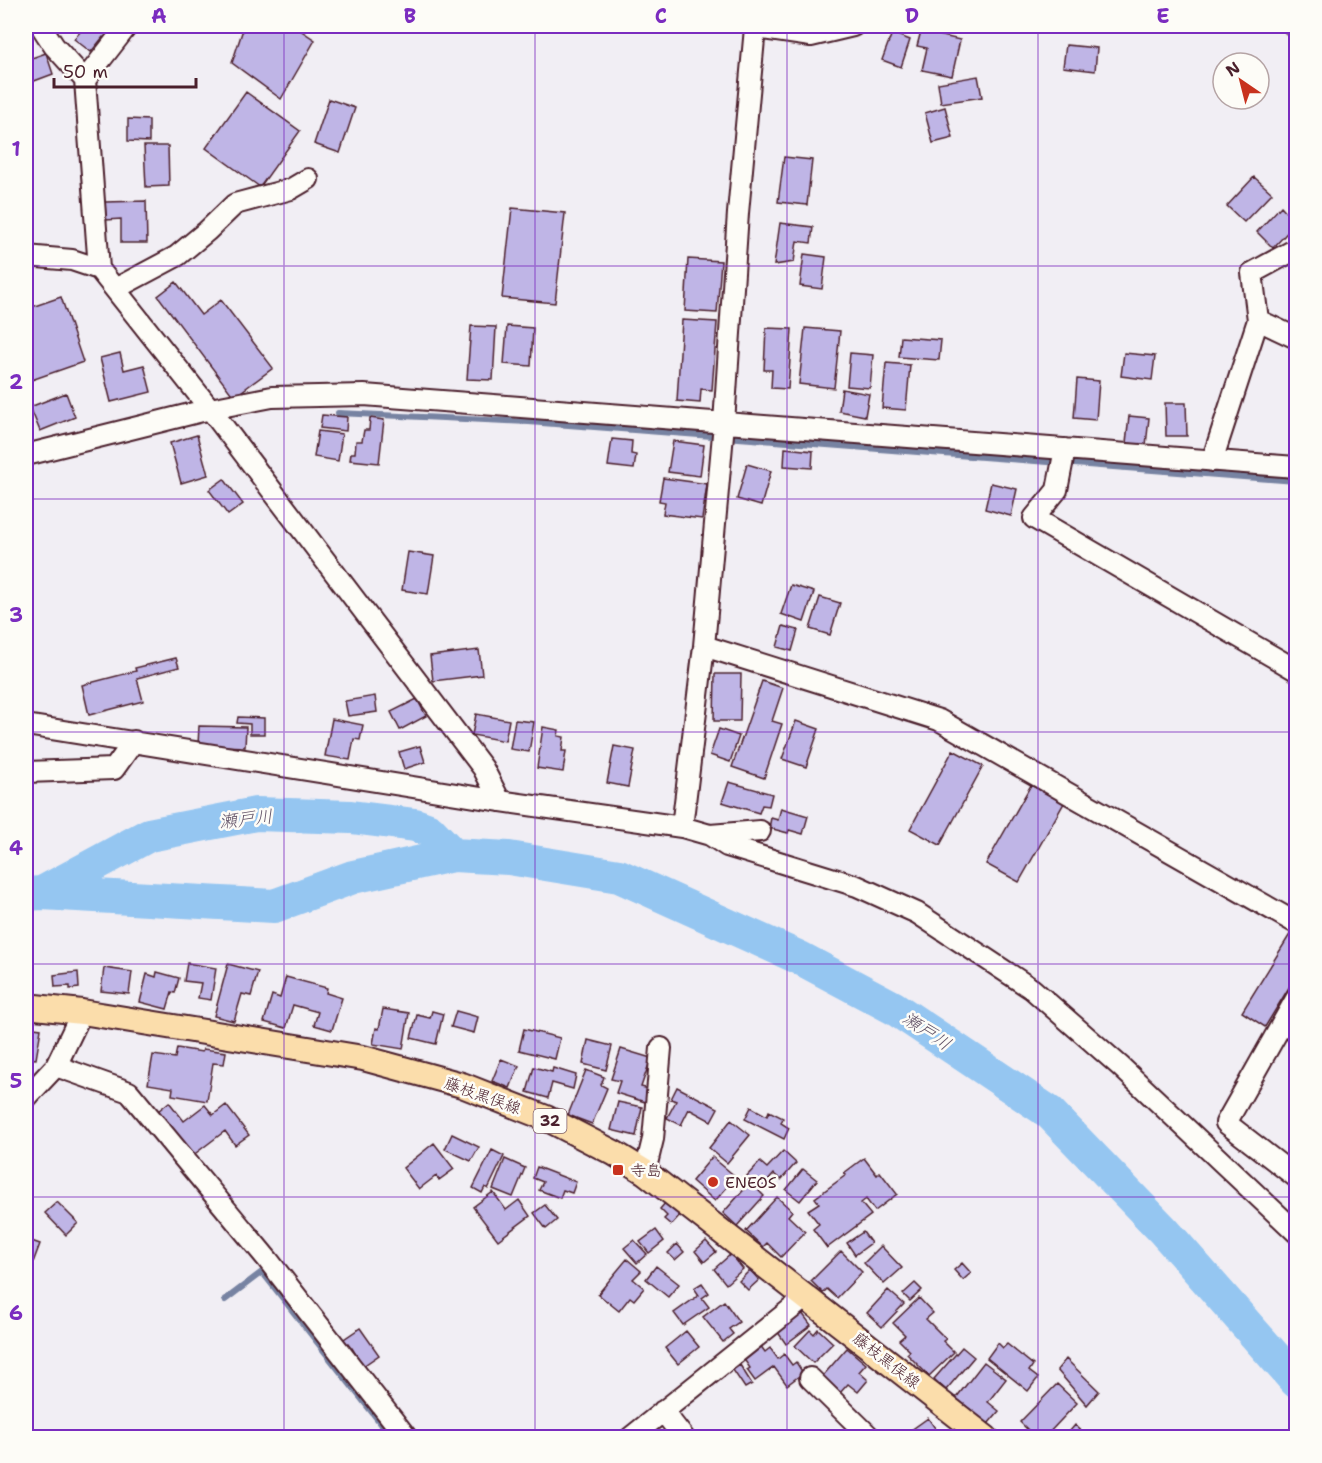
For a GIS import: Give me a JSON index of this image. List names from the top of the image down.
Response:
{
  "streets": {
    "main road": ["藤枝黒俣線", "32"]
  },
  "water": ["瀬戸川"],
  "places": {
    "transit": ["寺島"],
    "other": ["ENEOS"]
  },
  "scale_bar": "50 m",
  "north": "top left",
  "grid": {
    "columns": [
      "A",
      "B",
      "C",
      "D",
      "E"
    ],
    "rows": [
      "1",
      "2",
      "3",
      "4",
      "5",
      "6"
    ]
  }
}
